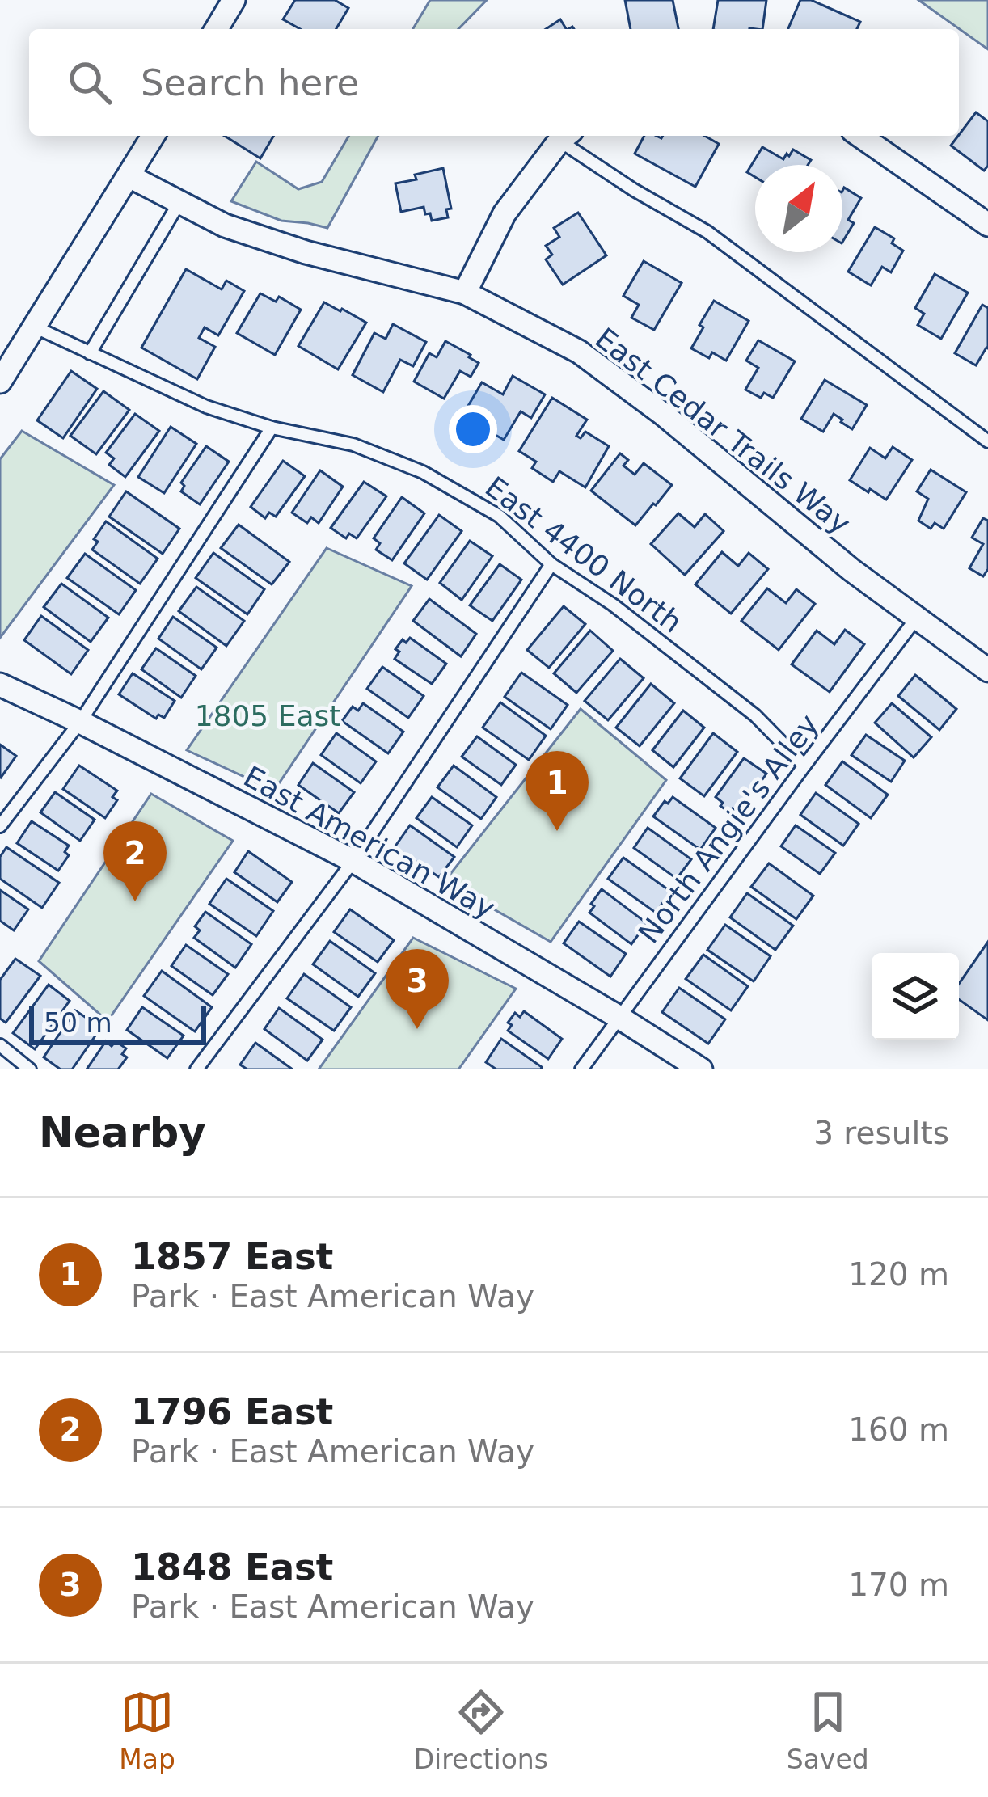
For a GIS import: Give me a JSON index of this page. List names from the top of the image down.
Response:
{
  "streets": {
    "street": ["East Cedar Trails Way", "East American Way"],
    "lane": ["East 4400 North", "North Angie's Alley"]
  },
  "crossings": [
    ["East Cedar Trails Way", "North Angie's Alley"],
    ["East 4400 North", "North Angie's Alley"],
    ["North Angie's Alley", "East American Way"]
  ],
  "parks": ["1805 East"],
  "scale_bar": "50 m",
  "north": "top right",
  "page": {
    "search": "Search here",
    "pins": ["1", "2", "3"],
    "scale": "50 m",
    "heading": ["Nearby", "3 results"],
    "list": [
      {
        "mark": "1",
        "name": "1857 East",
        "note": "Park · East American Way",
        "value": "120 m"
      },
      {
        "mark": "2",
        "name": "1796 East",
        "note": "Park · East American Way",
        "value": "160 m"
      },
      {
        "mark": "3",
        "name": "1848 East",
        "note": "Park · East American Way",
        "value": "170 m"
      }
    ],
    "nav": ["Map", "Directions", "Saved"]
  }
}
